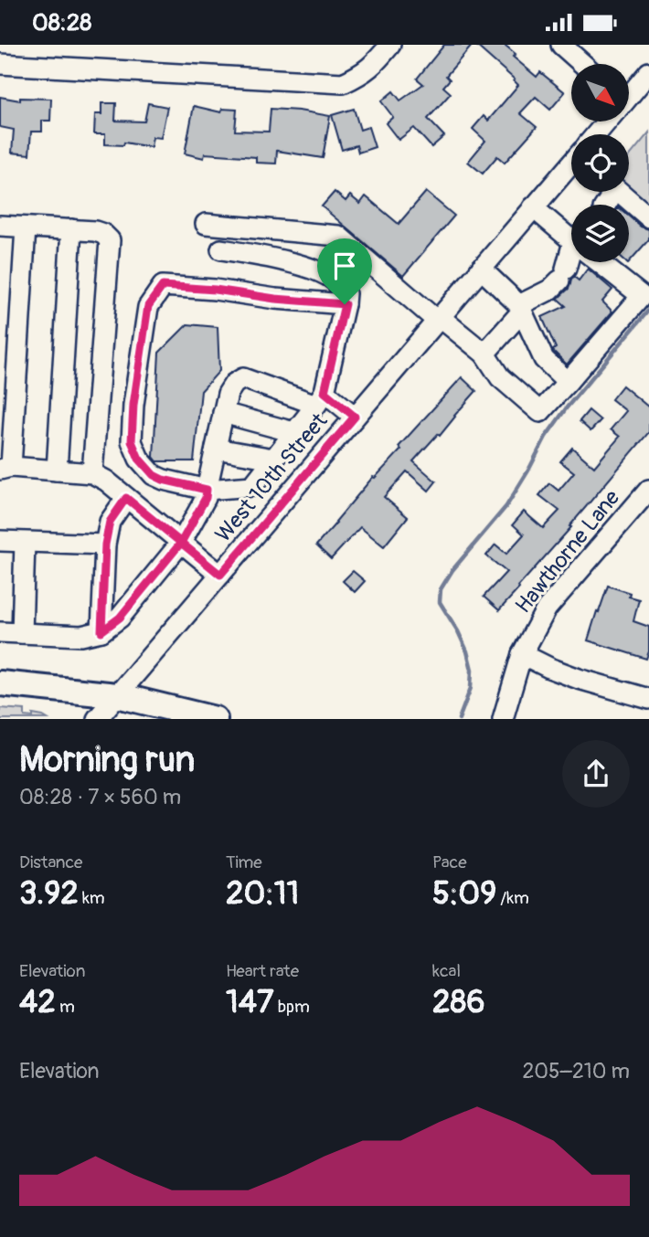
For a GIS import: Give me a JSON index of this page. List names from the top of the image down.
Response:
{
  "streets": {
    "street": ["West 10th Street", "Hawthorne Lane"]
  },
  "north": "bottom right",
  "page": {
    "status": "08:28",
    "heading": ["Morning run", "08:28 · 7 × 560 m"],
    "stats": [
      ["Distance", "3.92 km"],
      ["Time", "20:11"],
      ["Pace", "5:09 /km"],
      ["Elevation", "42 m"],
      ["Heart rate", "147 bpm"],
      ["kcal", "286"]
    ],
    "chart": ["Elevation", "205–210 m"]
  }
}
